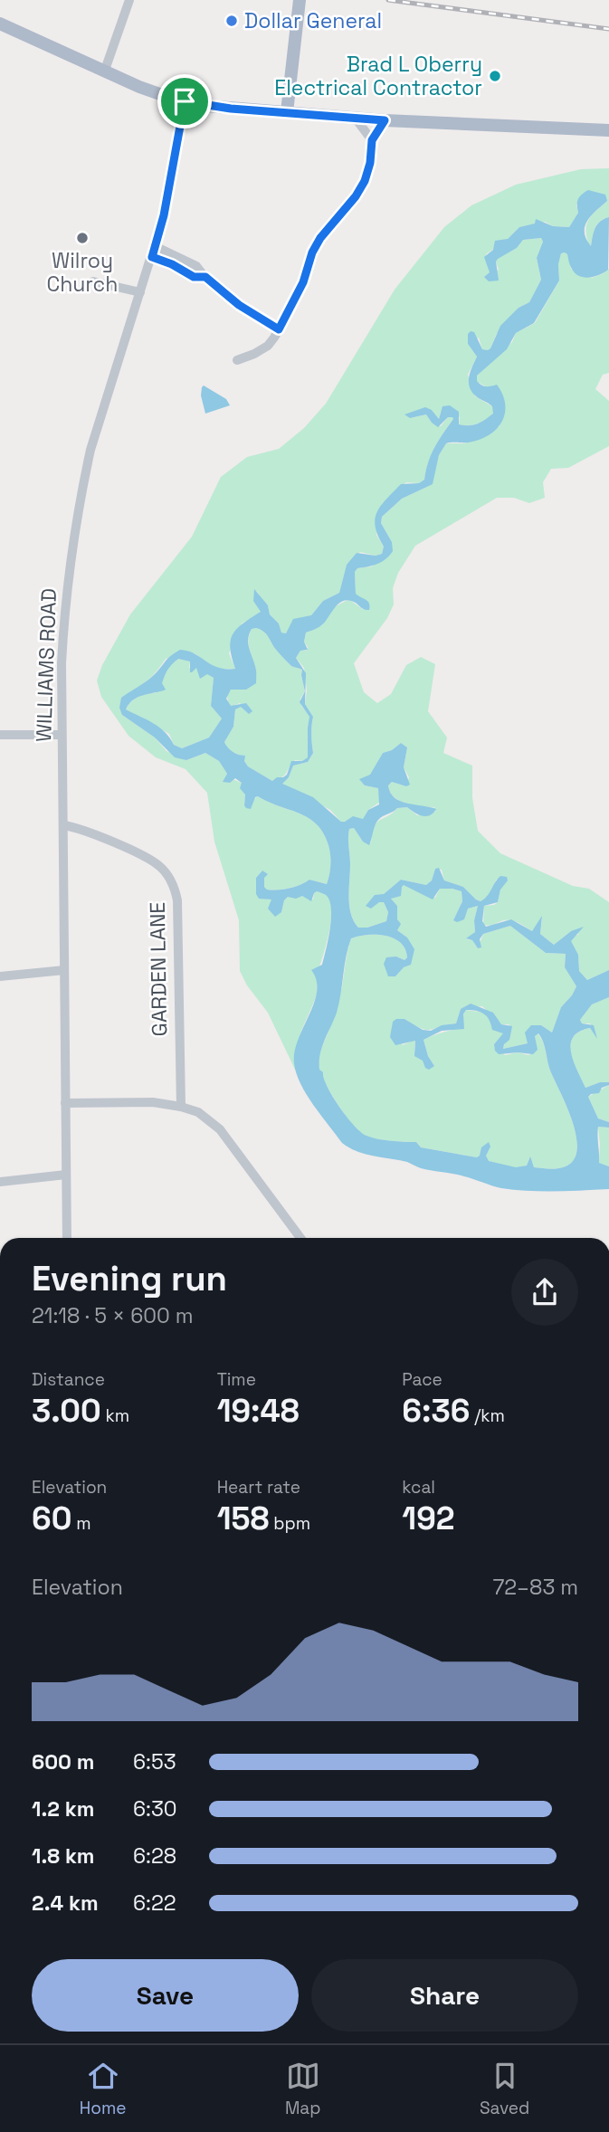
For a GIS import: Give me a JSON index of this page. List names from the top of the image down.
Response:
{
  "streets": {
    "street": ["WILLIAMS ROAD", "GARDEN LANE"]
  },
  "crossings": [
    ["WILLIAMS ROAD", "GARDEN LANE"]
  ],
  "places": ["Dollar General", "Brad L Oberry Electrical Contractor", "Wilroy Church"],
  "page": {
    "heading": ["Evening run", "21:18 · 5 × 600 m"],
    "stats": [
      ["Distance", "3.00 km"],
      ["Time", "19:48"],
      ["Pace", "6:36 /km"],
      ["Elevation", "60 m"],
      ["Heart rate", "158 bpm"],
      ["kcal", "192"]
    ],
    "chart": ["Elevation", "72–83 m"],
    "list": [
      {
        "name": "600 m",
        "note": "6:53"
      },
      {
        "name": "1.2 km",
        "note": "6:30"
      },
      {
        "name": "1.8 km",
        "note": "6:28"
      },
      {
        "name": "2.4 km",
        "note": "6:22"
      }
    ],
    "buttons": ["Save", "Share"],
    "tabs": ["Home", "Map", "Saved"]
  }
}
